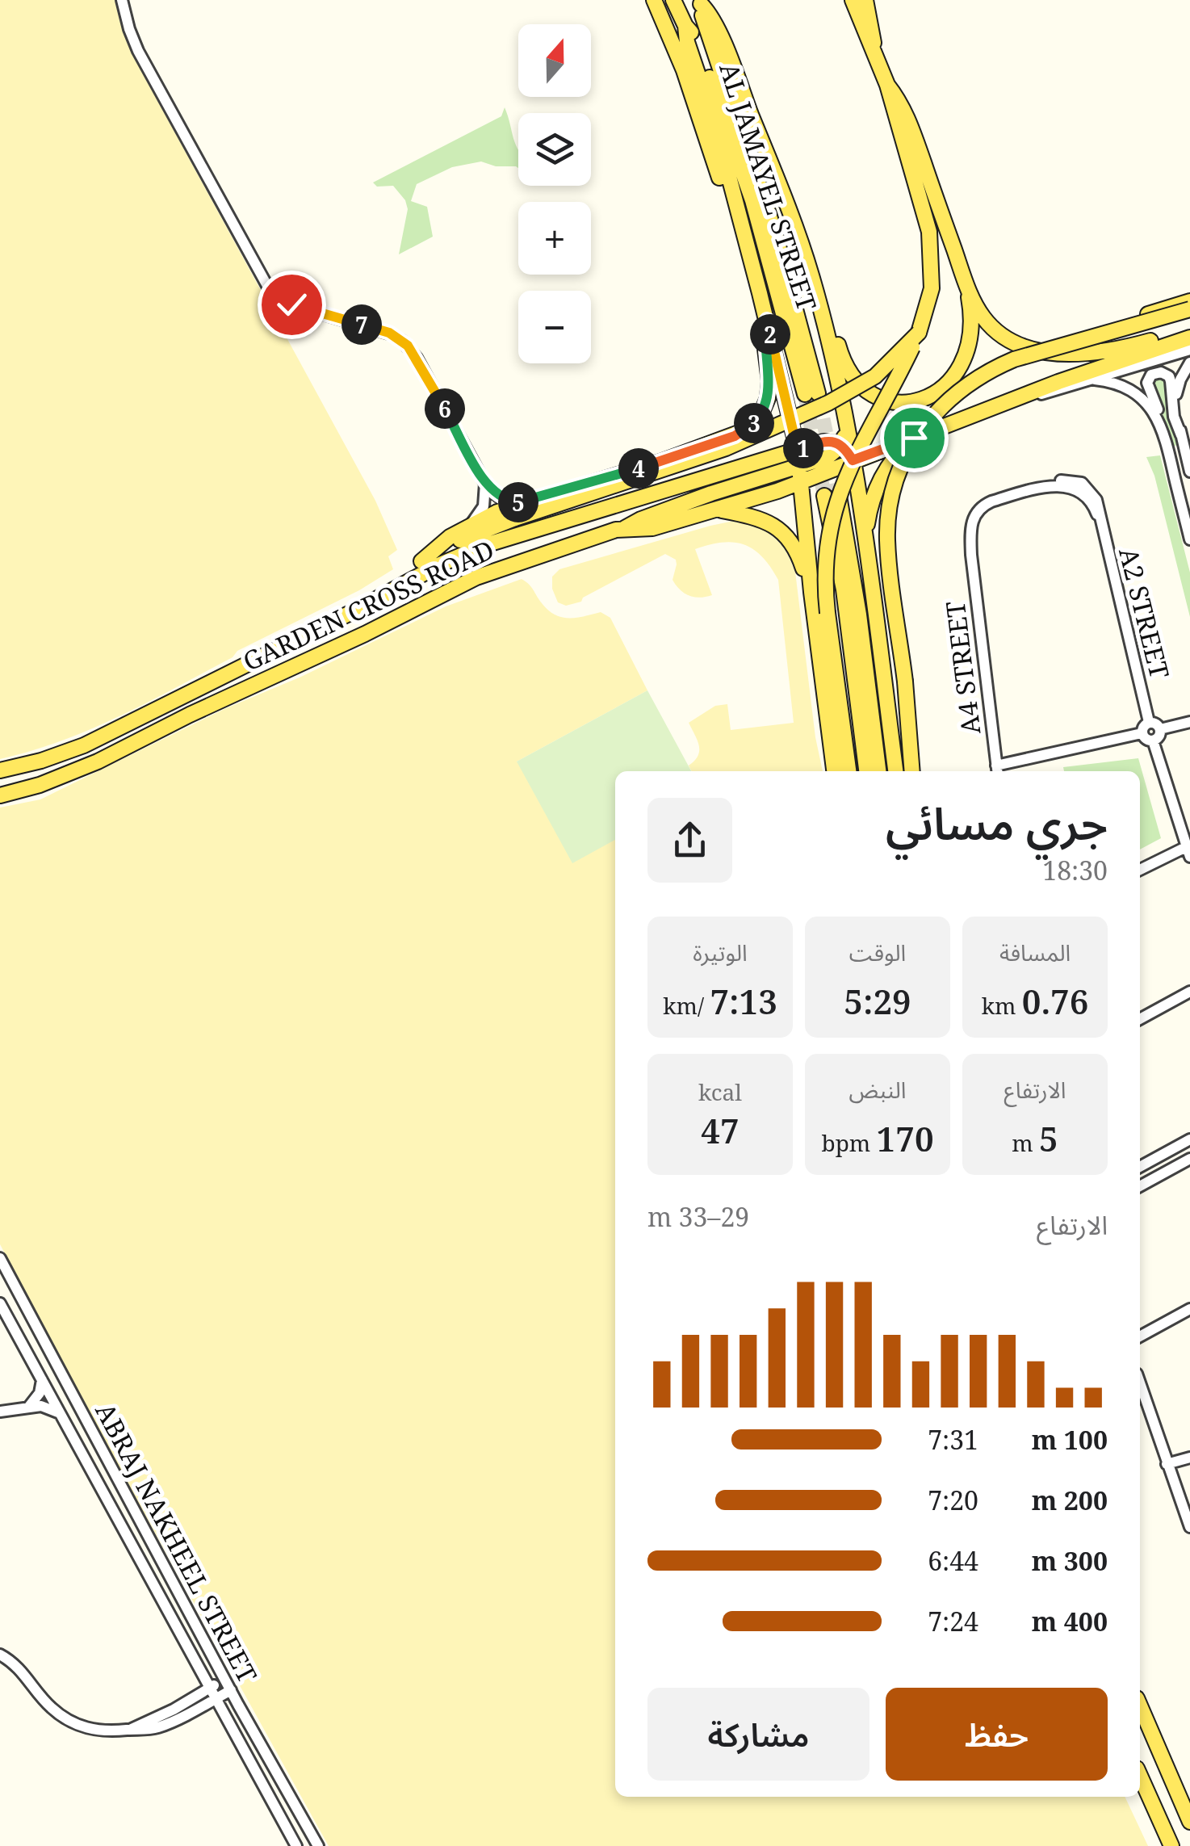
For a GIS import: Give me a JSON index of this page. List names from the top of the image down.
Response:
{
  "streets": {
    "main road": ["AL JAMAYEL STREET", "GARDEN CROSS ROAD"],
    "street": ["A2 STREET", "A4 STREET", "ABRAJ NAKHEEL STREET"]
  },
  "crossings": [
    ["A2 STREET", "A4 STREET"]
  ],
  "north": "top",
  "page": {
    "map_buttons": ["+", "−"],
    "pins": [
      "7",
      "2",
      "6",
      "3",
      "1",
      "4",
      "5"
    ],
    "heading": ["جري مسائي", "18:30"],
    "stats": [
      ["المسافة", "0.76 km"],
      ["الوقت", "5:29"],
      ["الوتيرة", "7:13 /km"],
      ["الارتفاع", "5 m"],
      ["النبض", "170 bpm"],
      ["kcal", "47"]
    ],
    "chart": ["الارتفاع", "29–33 m"],
    "list": [
      {
        "name": "100 m",
        "note": "7:31"
      },
      {
        "name": "200 m",
        "note": "7:20"
      },
      {
        "name": "300 m",
        "note": "6:44"
      },
      {
        "name": "400 m",
        "note": "7:24"
      }
    ],
    "buttons": ["حفظ", "مشاركة"]
  }
}
